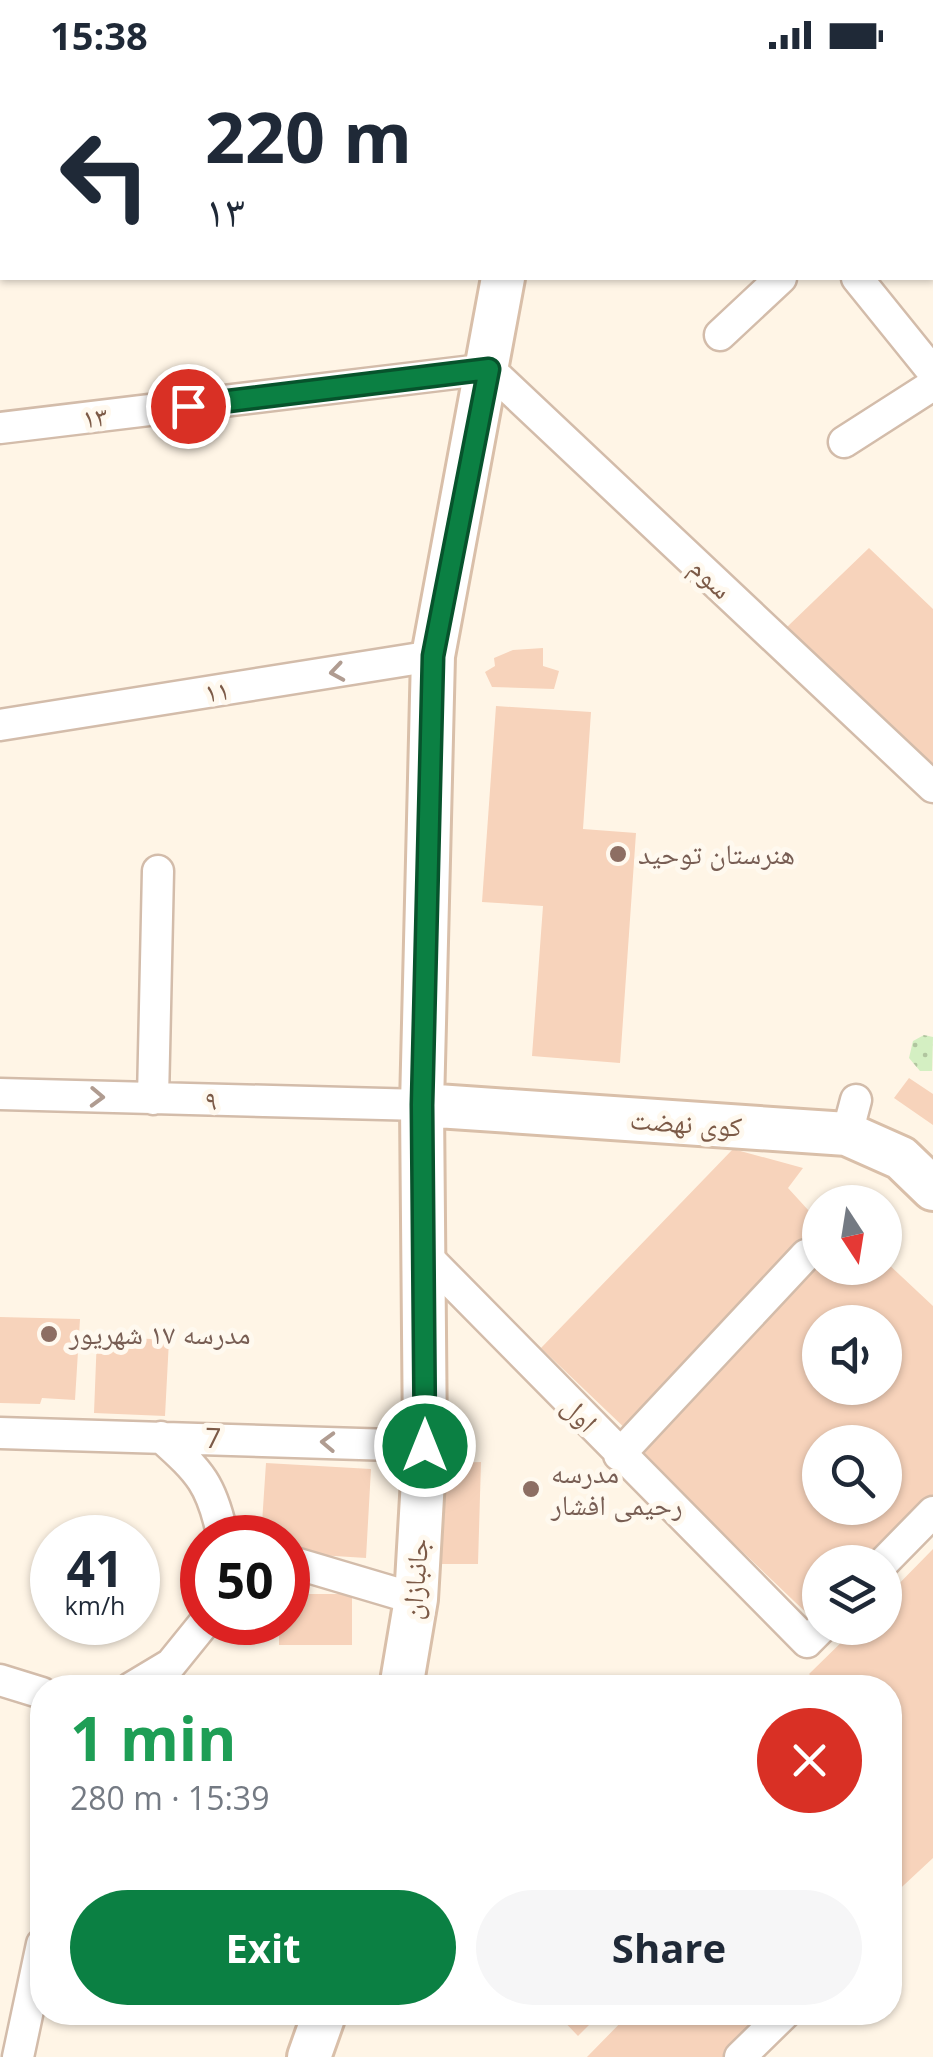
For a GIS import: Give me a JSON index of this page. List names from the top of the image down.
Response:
{
  "streets": {
    "main road": ["کوی نهضت", "جانبازان"],
    "street": [
      "۱۳",
      "سوم",
      "۱۱",
      "۹",
      "اول",
      "7"
    ]
  },
  "crossings": [
    ["۱۳", "سوم"],
    ["۱۳", "جانبازان"],
    ["سوم", "جانبازان"],
    ["۱۱", "جانبازان"],
    ["۹", "کوی نهضت"],
    ["۹", "جانبازان"],
    ["کوی نهضت", "جانبازان"],
    ["اول", "جانبازان"],
    ["7", "جانبازان"]
  ],
  "one_way": ["۱۱", "۹"],
  "places": ["هنرستان توحید", "مدرسه ۱۷ شهریور", "مدرسه رحیمی افشار"],
  "north": "bottom",
  "page": {
    "status": "15:38",
    "turn": ["220 m", "۱۳"],
    "speed": "41 km/h",
    "limit": "50",
    "heading": ["1 min", "280 m · 15:39"],
    "buttons": ["Exit", "Share"]
  }
}
